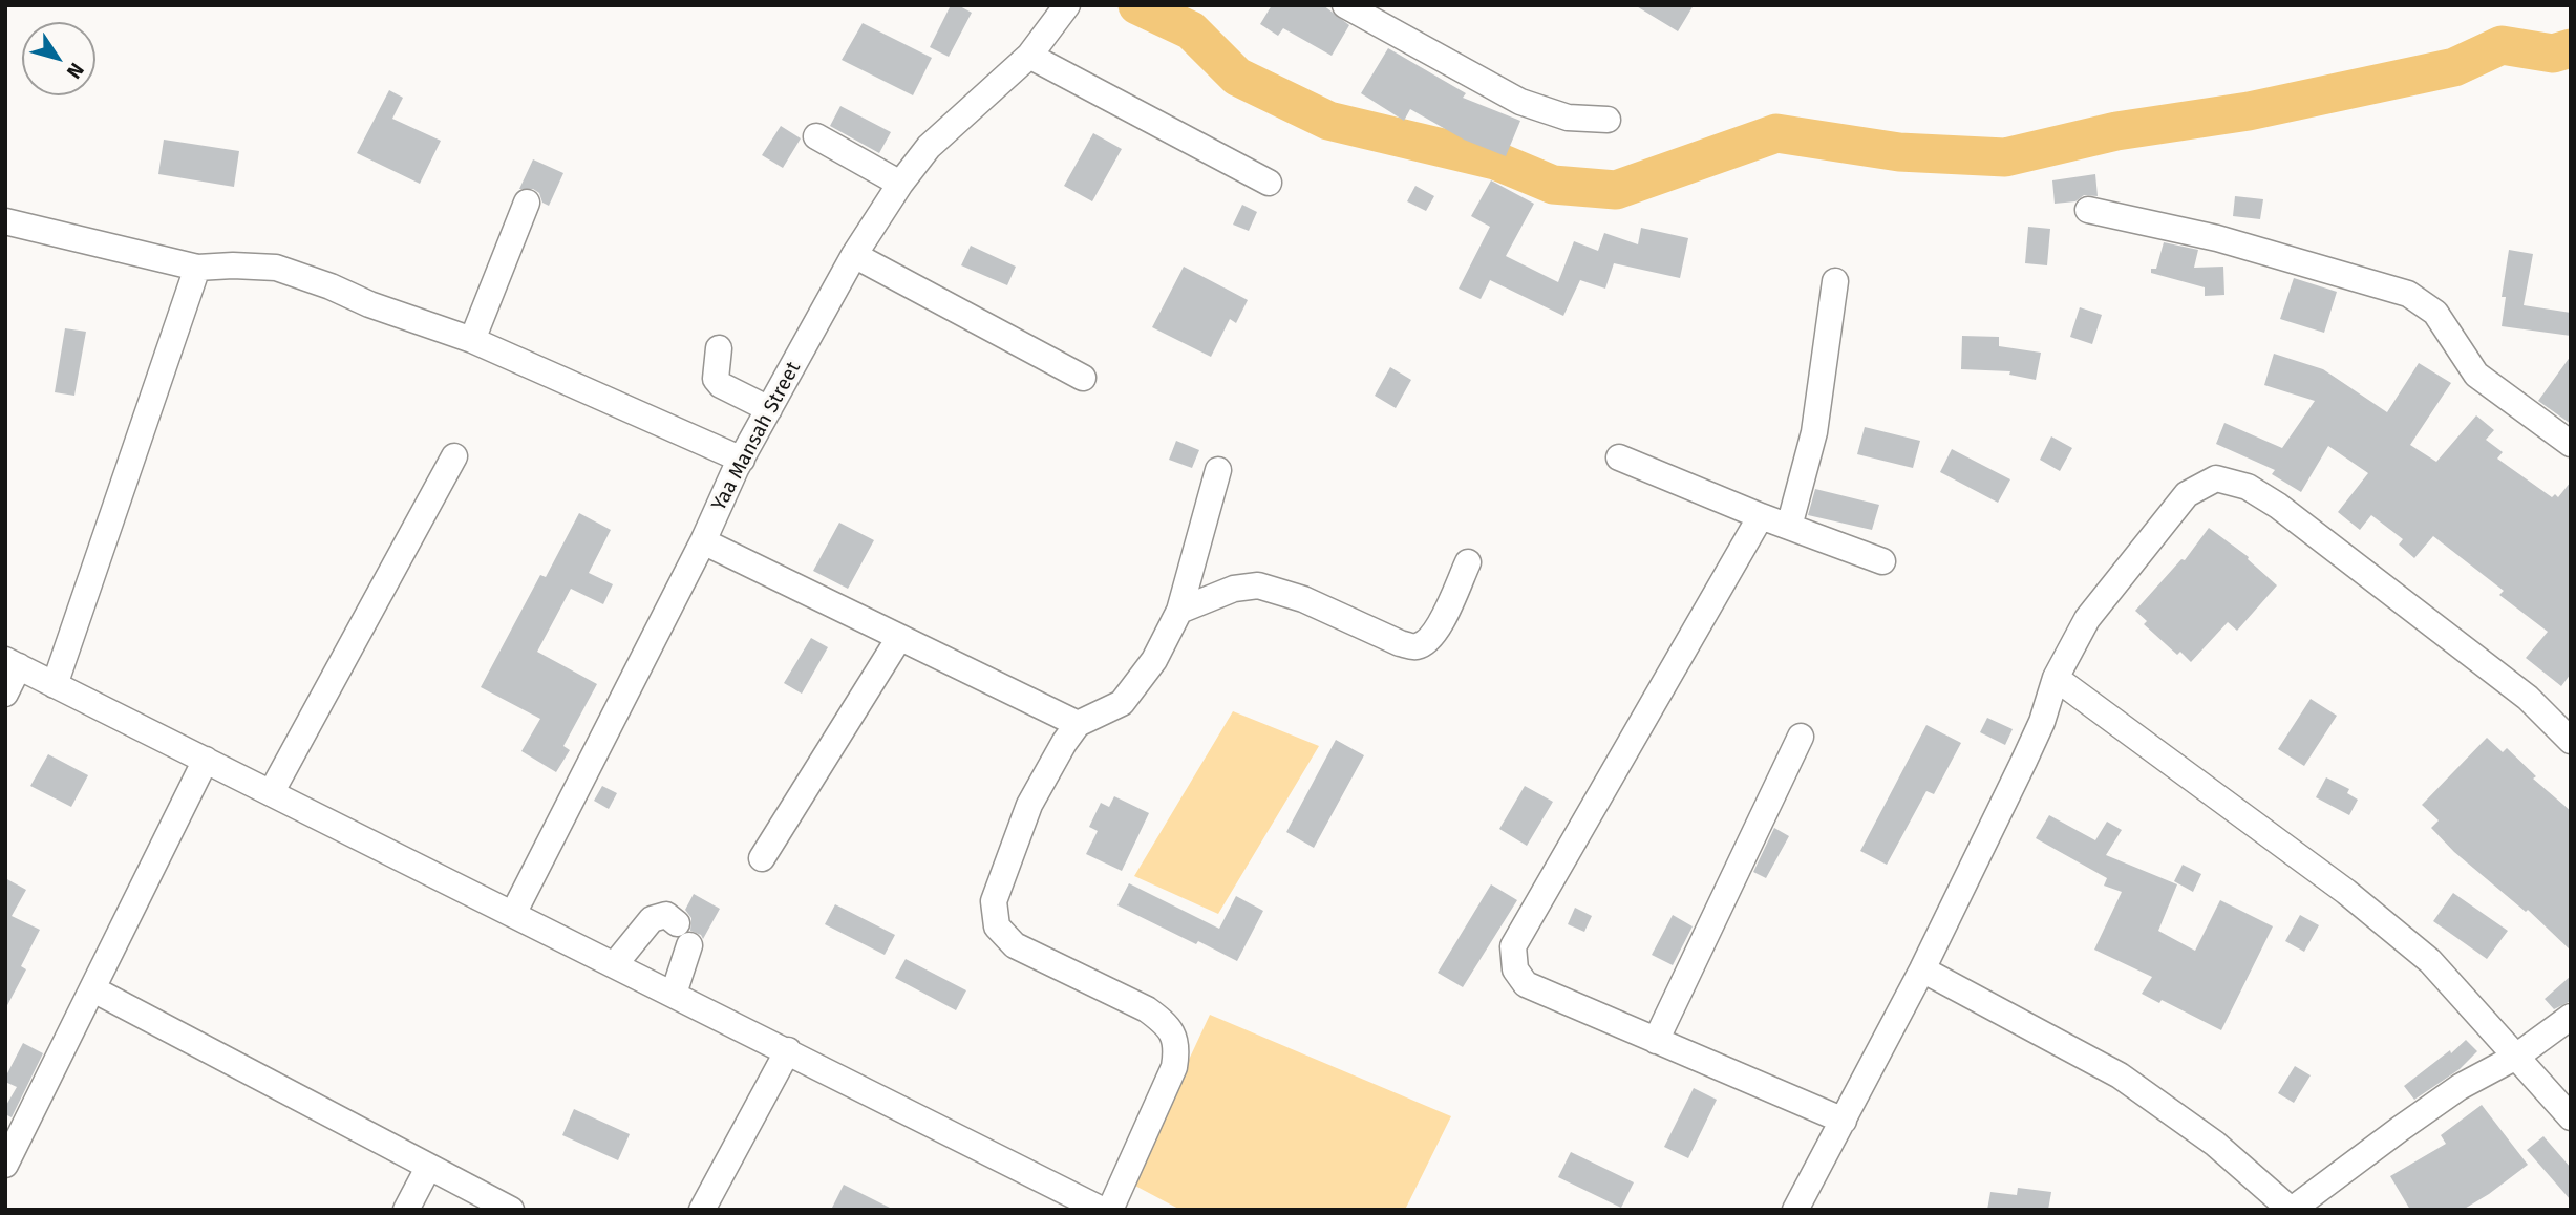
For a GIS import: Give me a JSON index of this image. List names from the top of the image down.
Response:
{
  "streets": {
    "street": ["Yaa Mansah Street"]
  },
  "north": "bottom right"
}
